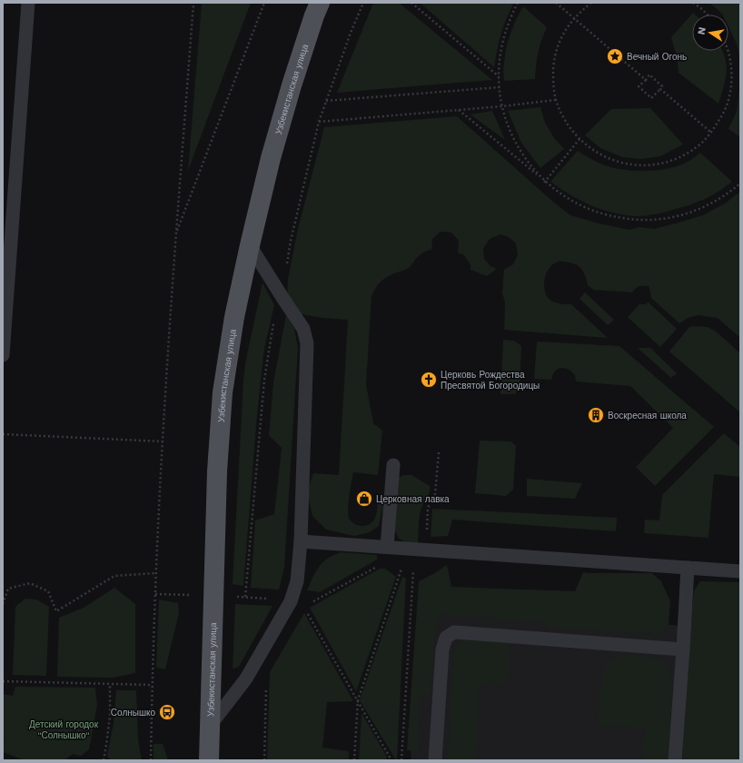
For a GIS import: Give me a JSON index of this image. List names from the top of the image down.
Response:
{
  "streets": {
    "main road": ["Узбекистанская улица"]
  },
  "parks": ["Детский городок \"Солнышко\""],
  "places": {
    "place": ["Вечный Огонь"],
    "church": ["Церковь Рождества Пресвятой Богородицы"],
    "building": ["Воскресная школа"],
    "shop": ["Церковная лавка"],
    "bus stop": ["Солнышко"]
  },
  "north": "left"
}
